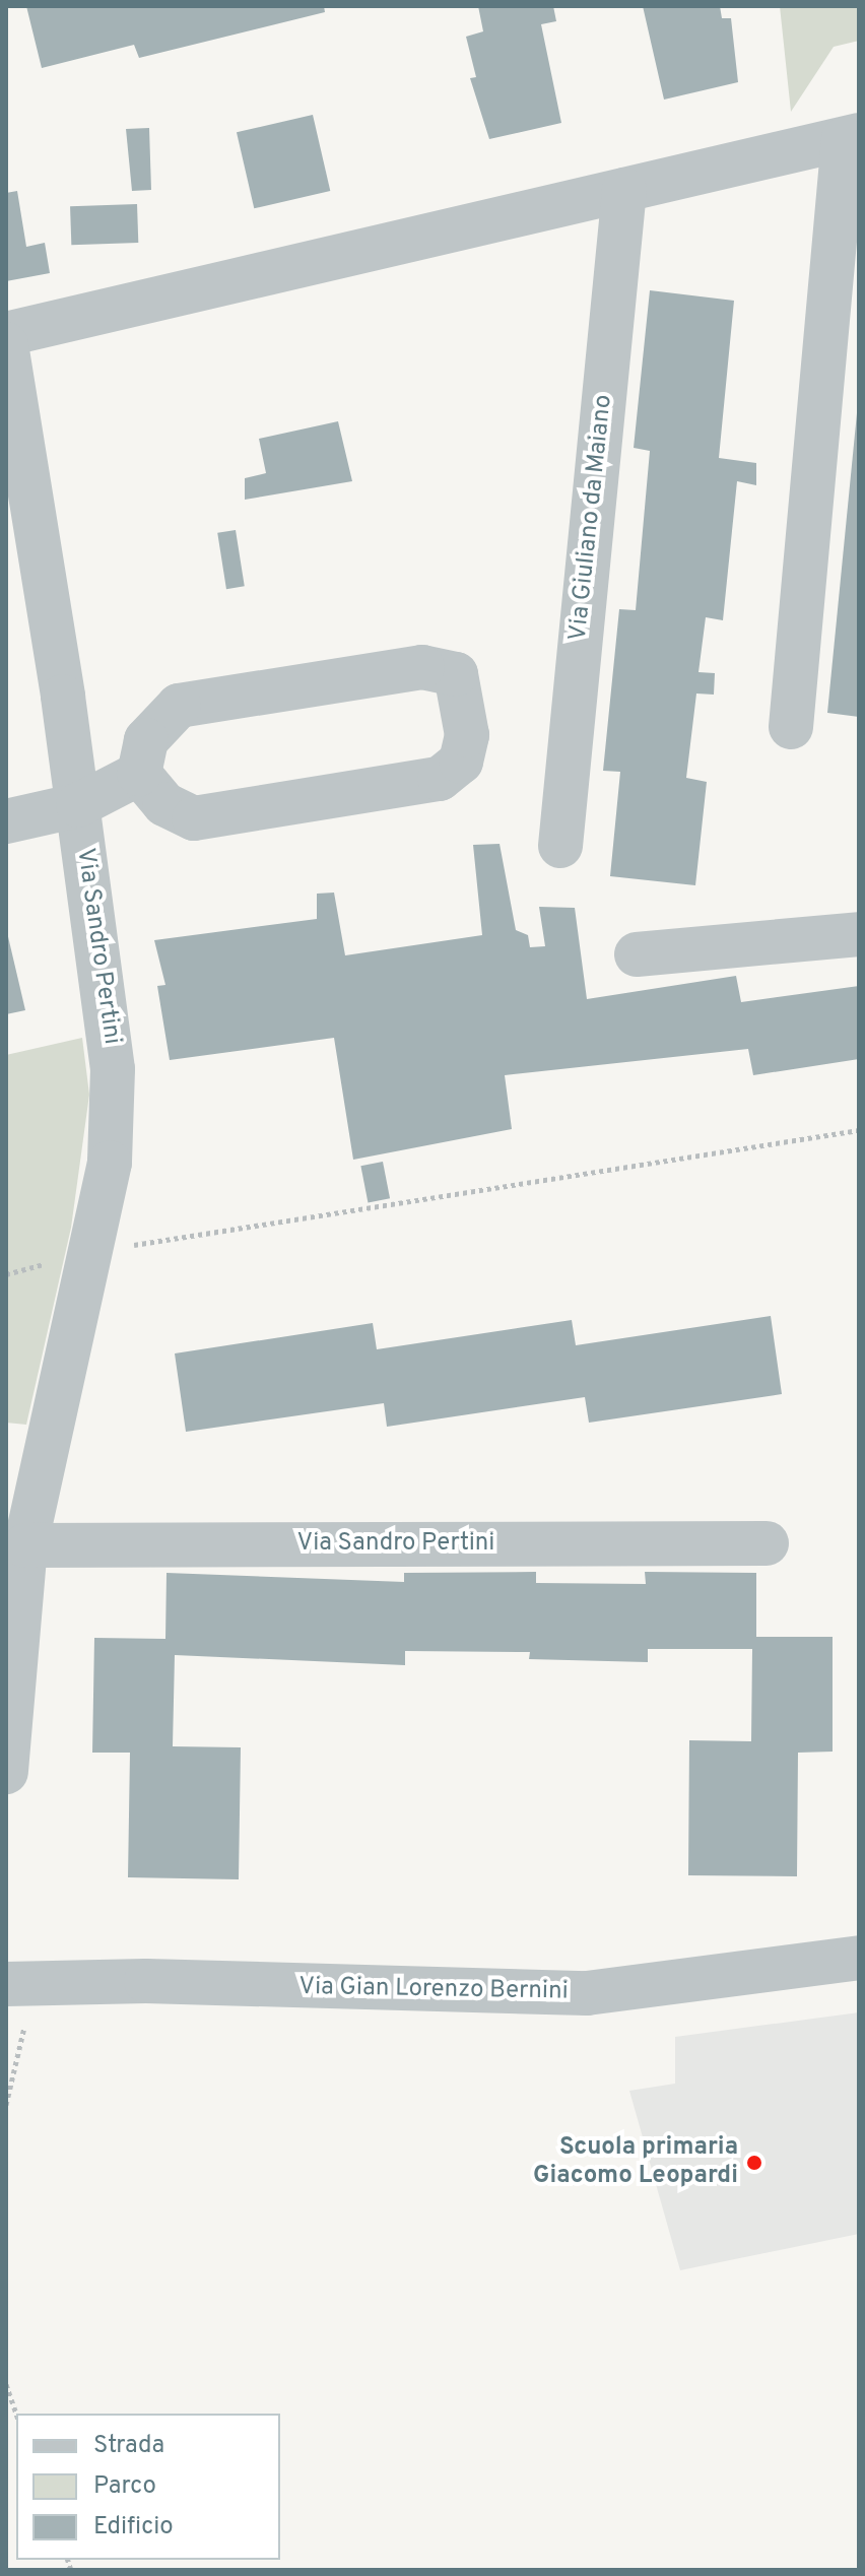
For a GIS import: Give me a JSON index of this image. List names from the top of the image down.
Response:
{
  "streets": {
    "street": ["Via Giuliano da Maiano", "Via Sandro Pertini", "Via Gian Lorenzo Bernini"]
  },
  "places": ["Scuola primaria Giacomo Leopardi"],
  "legend": ["Strada", "Parco", "Edificio"]
}
